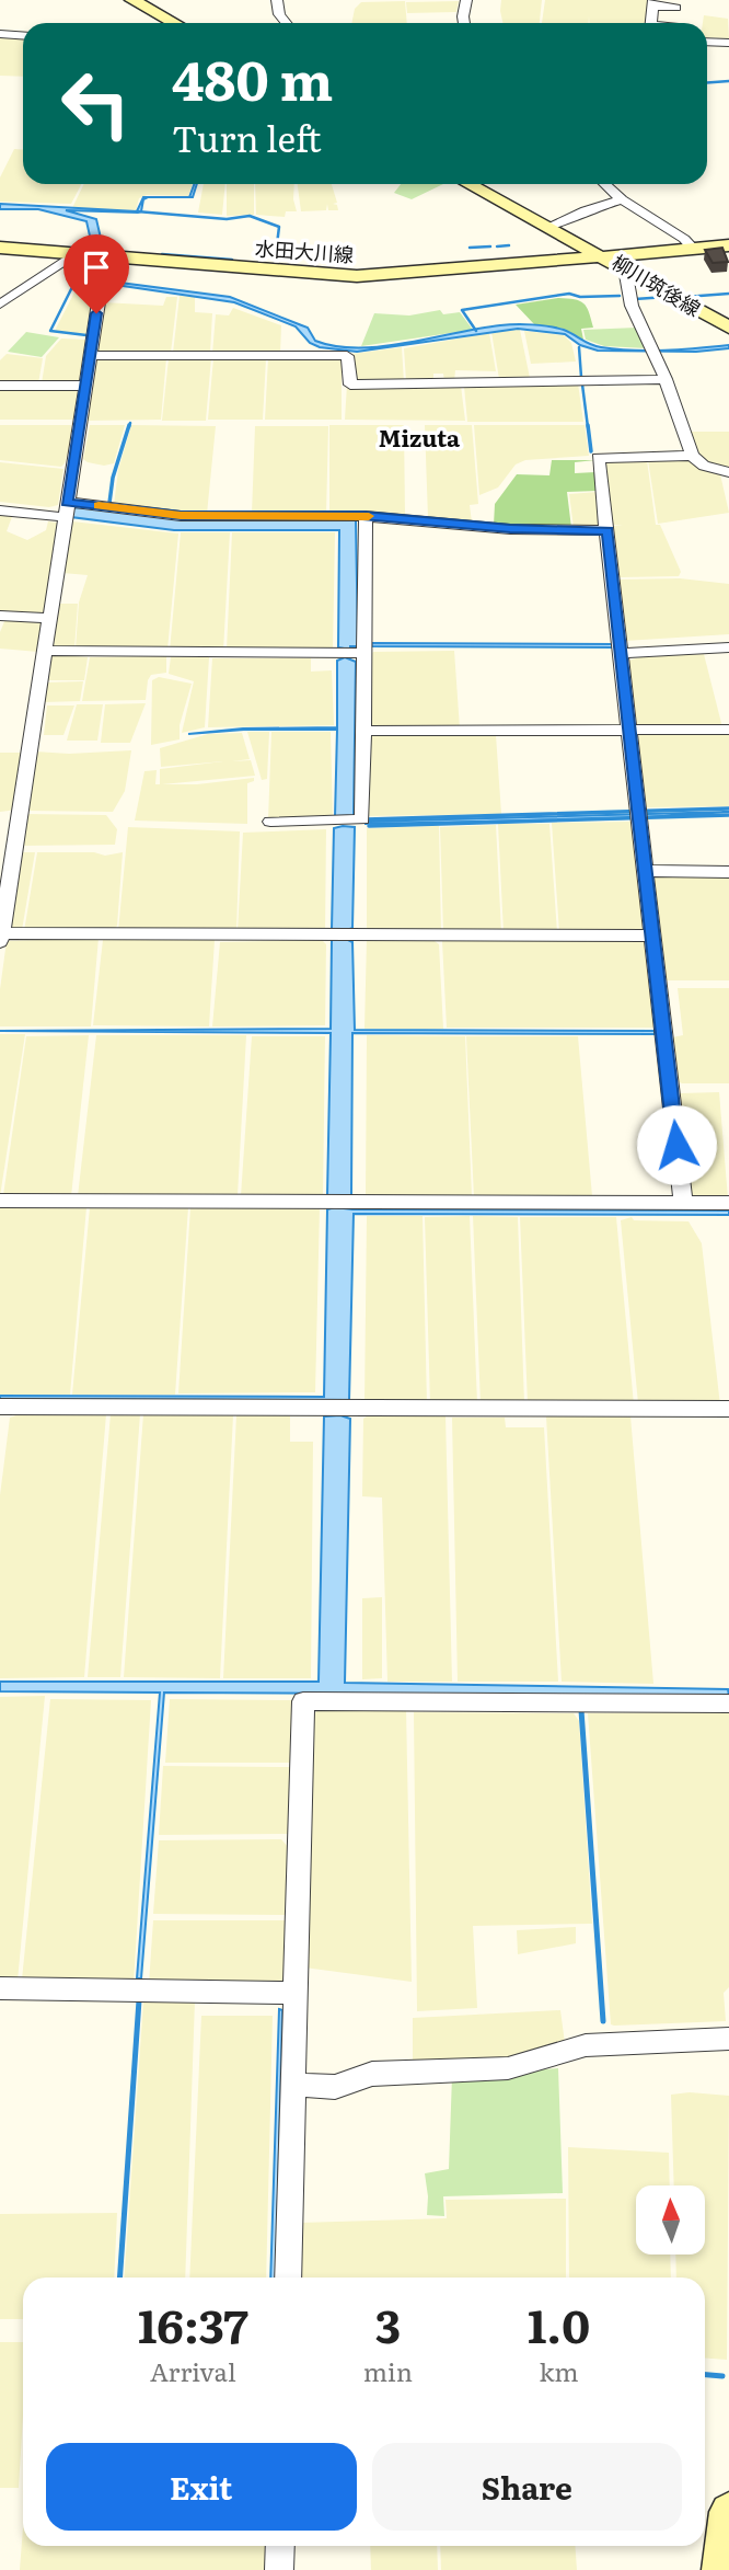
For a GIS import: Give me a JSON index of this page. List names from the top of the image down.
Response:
{
  "streets": {
    "main road": ["水田大川線", "柳川筑後線"]
  },
  "crossings": [
    ["水田大川線", "柳川筑後線"]
  ],
  "districts": ["Mizuta"],
  "north": "top",
  "page": {
    "turn": ["480 m", "Turn left"],
    "eta": [
      "16:37",
      "Arrival",
      "3",
      "min",
      "1.0",
      "km"
    ],
    "buttons": ["Exit", "Share"]
  }
}
